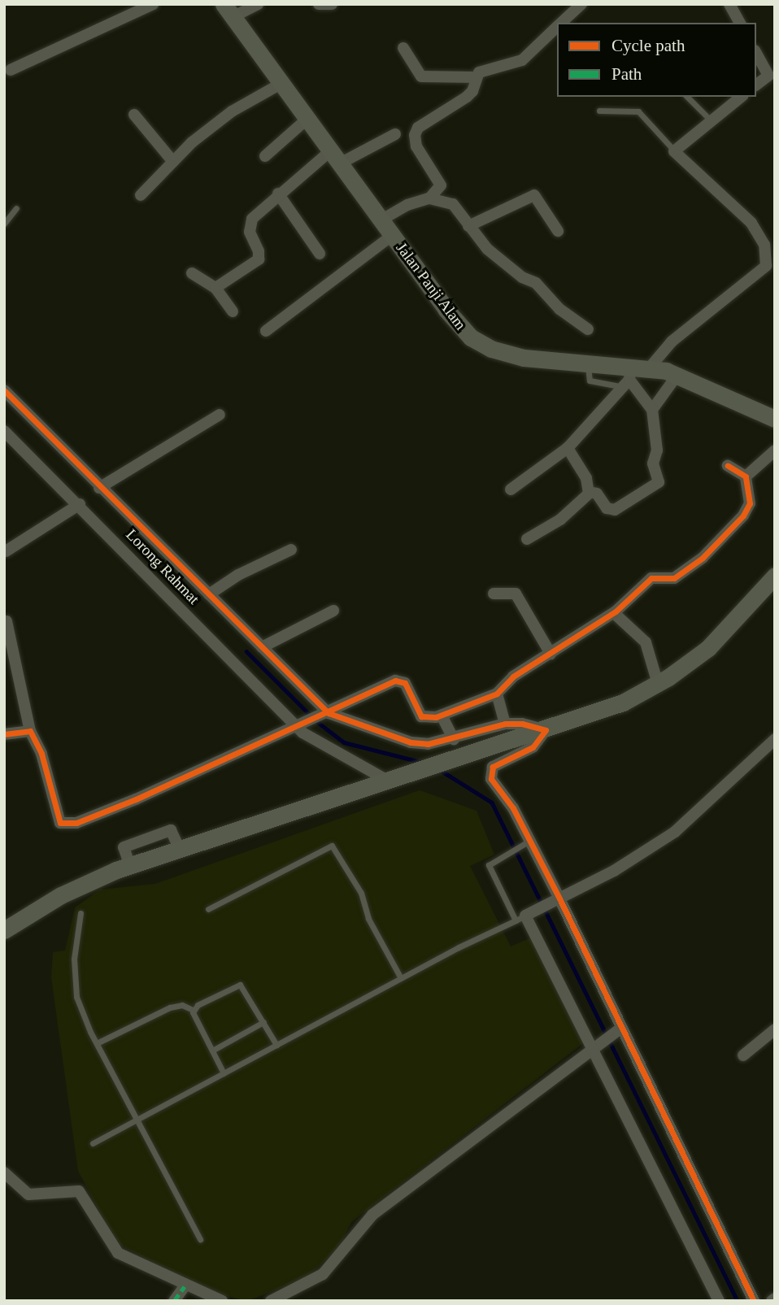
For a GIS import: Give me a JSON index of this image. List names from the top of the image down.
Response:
{
  "streets": {
    "street": ["Jalan Panji Alam", "Lorong Rahmat"]
  },
  "legend": ["Cycle path", "Path"]
}
